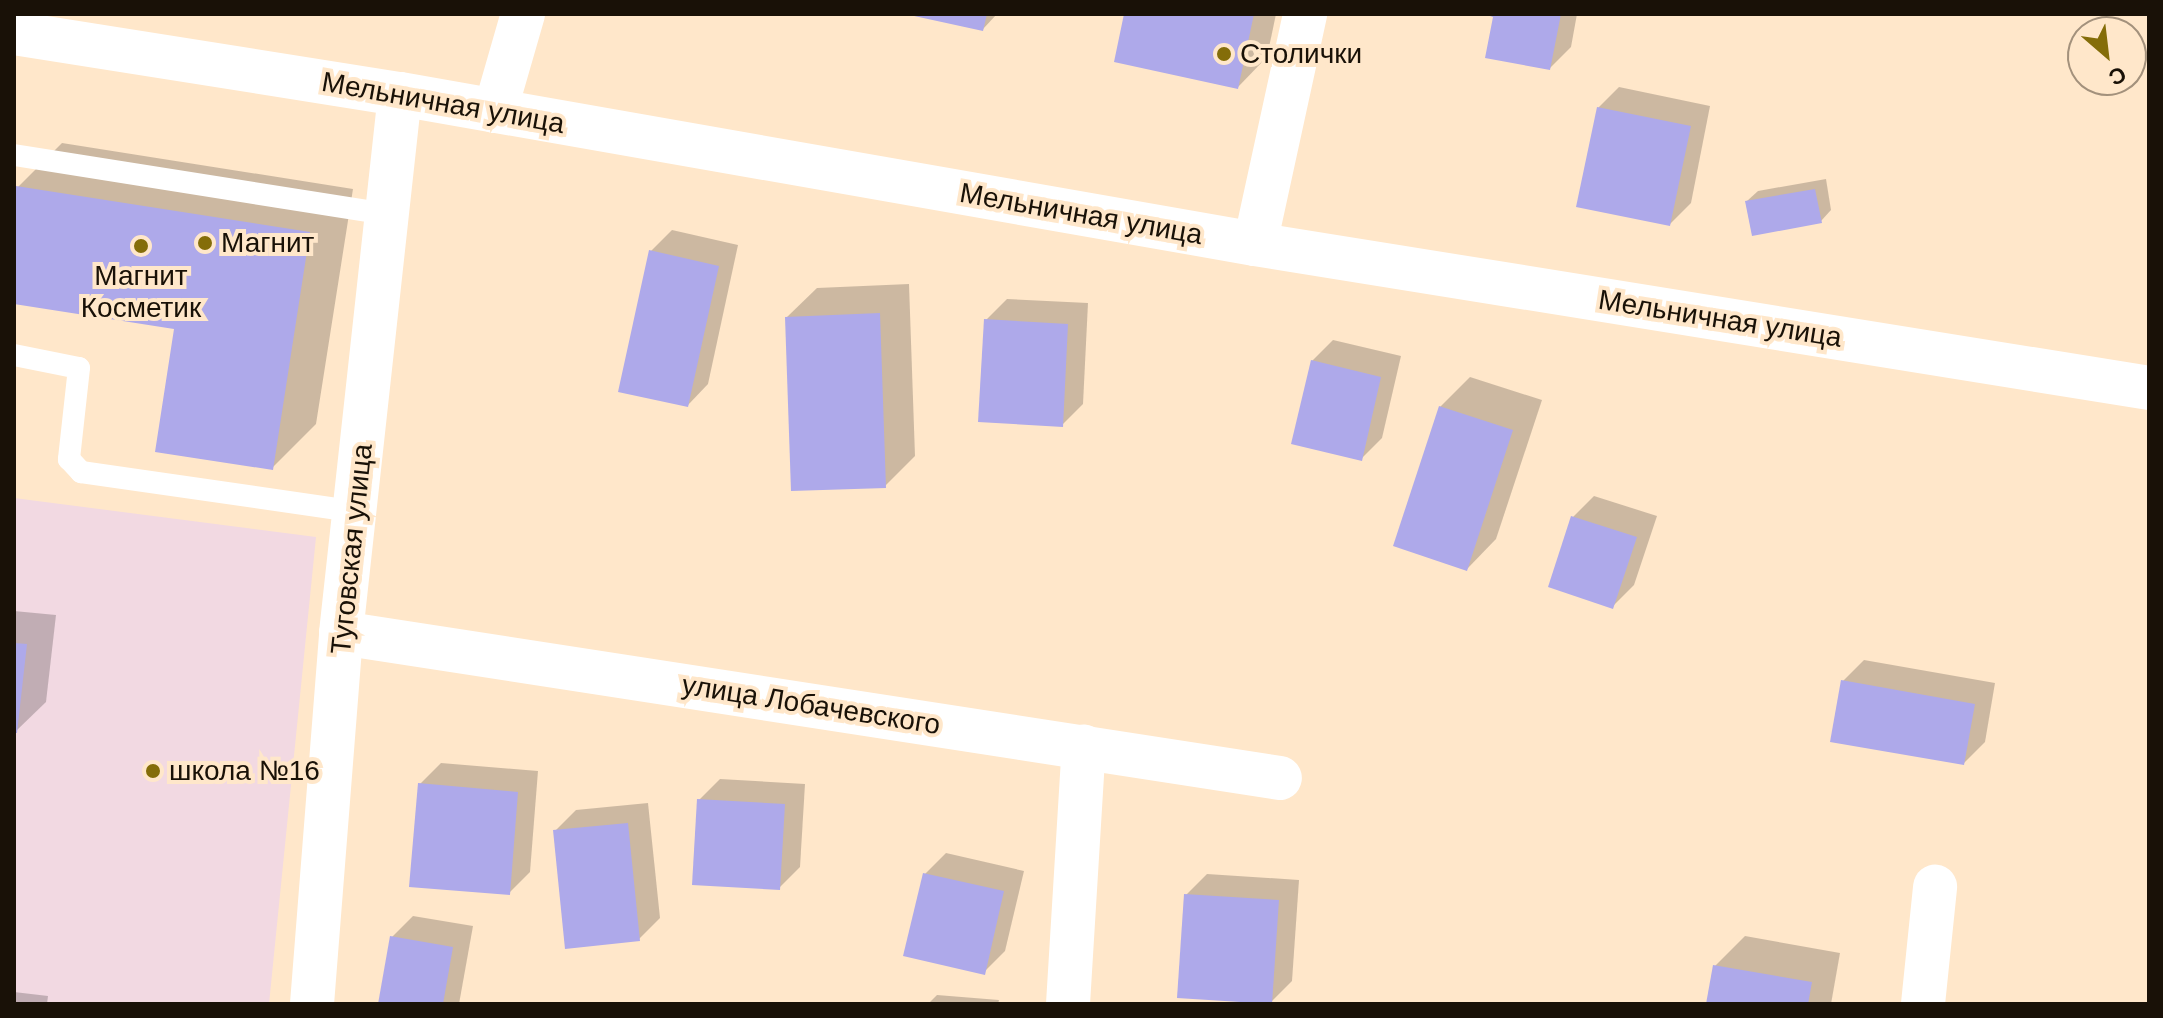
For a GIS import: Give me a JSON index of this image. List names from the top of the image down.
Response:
{
  "streets": {
    "street": ["Мельничная улица", "Туговская улица", "улица Лобачевского"]
  },
  "crossings": [
    ["Мельничная улица", "Туговская улица"],
    ["Туговская улица", "улица Лобачевского"]
  ],
  "places": [
    "Столички",
    "Магнит",
    "Магнит Косметик",
    "школа №16"
  ],
  "north": "bottom right"
}
